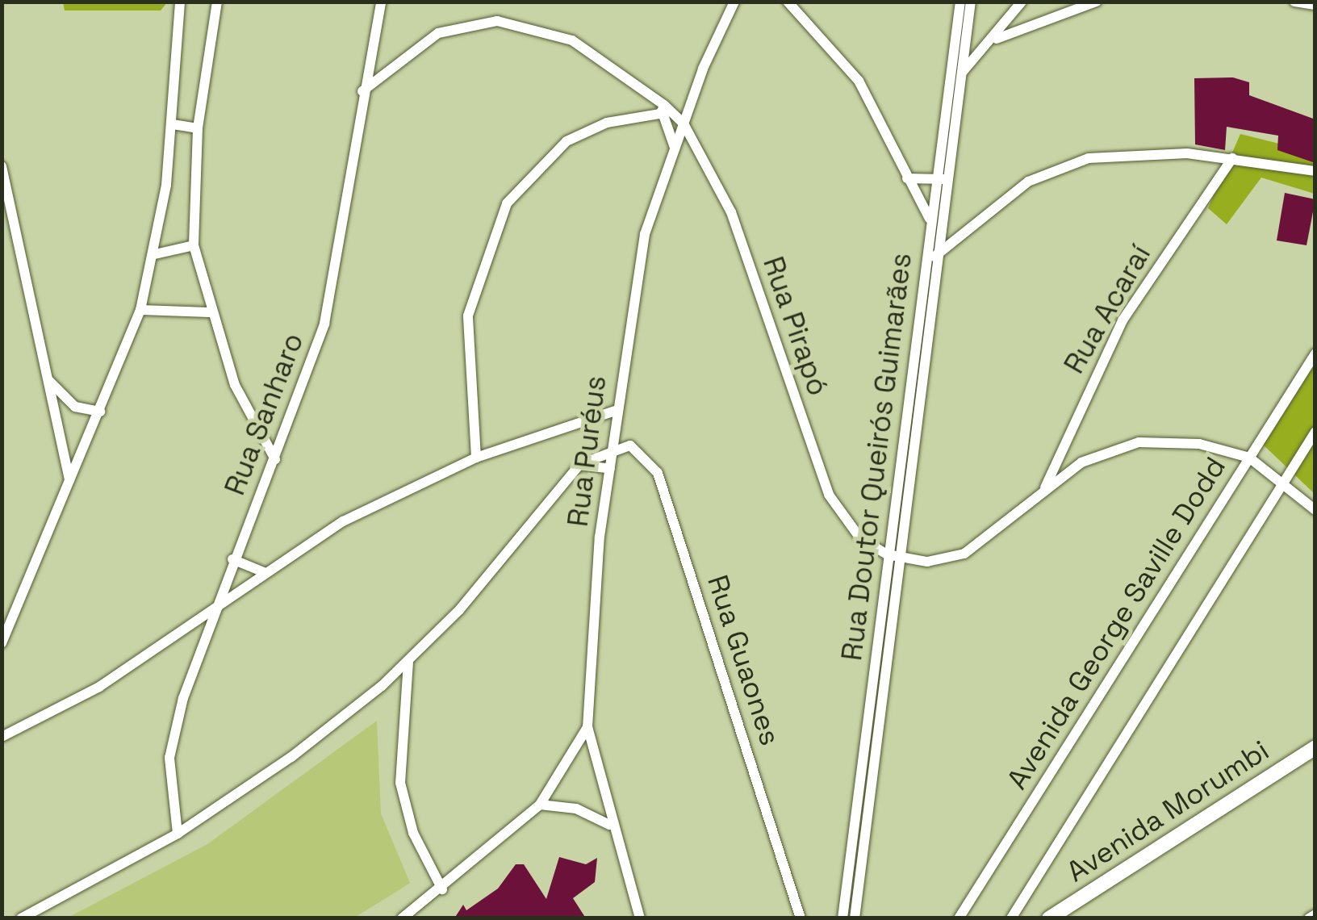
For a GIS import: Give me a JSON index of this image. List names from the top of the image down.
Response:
{
  "streets": {
    "main road": ["Avenida Morumbi"],
    "street": [
      "Rua Acaraí",
      "Rua Pirapó",
      "Rua Sanharo",
      "Rua Puréus",
      "Rua Doutor Queirós Guimarães",
      "Avenida George Saville Dodd",
      "Rua Guaones"
    ]
  },
  "crossings": [
    ["Rua Pirapó", "Rua Sanharo"],
    ["Rua Pirapó", "Rua Puréus"],
    ["Rua Pirapó", "Rua Doutor Queirós Guimarães"],
    ["Rua Puréus", "Rua Guaones"]
  ]
}
